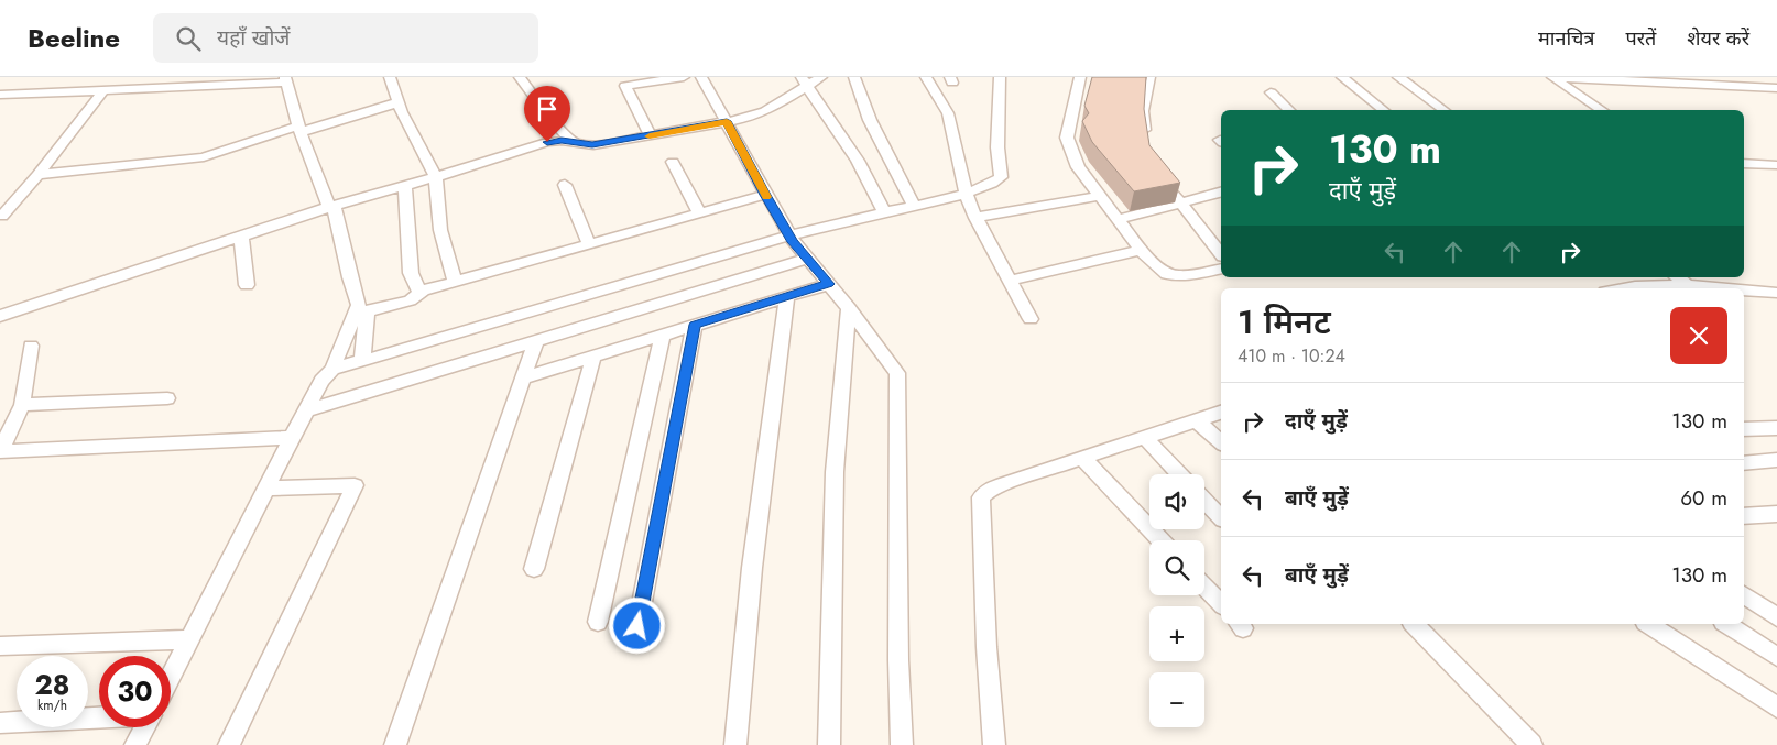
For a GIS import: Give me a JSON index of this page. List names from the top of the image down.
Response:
{
  "page": {
    "header": "Beeline",
    "search": "यहाँ खोजें",
    "nav": ["मानचित्र", "परतें", "शेयर करें"],
    "turn": ["130 m", "दाएँ मुड़ें"],
    "heading": ["1 मिनट", "410 m · 10:24"],
    "list": [
      {
        "name": "दाएँ मुड़ें",
        "value": "130 m"
      },
      {
        "name": "बाएँ मुड़ें",
        "value": "60 m"
      },
      {
        "name": "बाएँ मुड़ें",
        "value": "130 m"
      }
    ],
    "map_buttons": ["+", "−"],
    "speed": "28 km/h",
    "limit": "30"
  }
}
